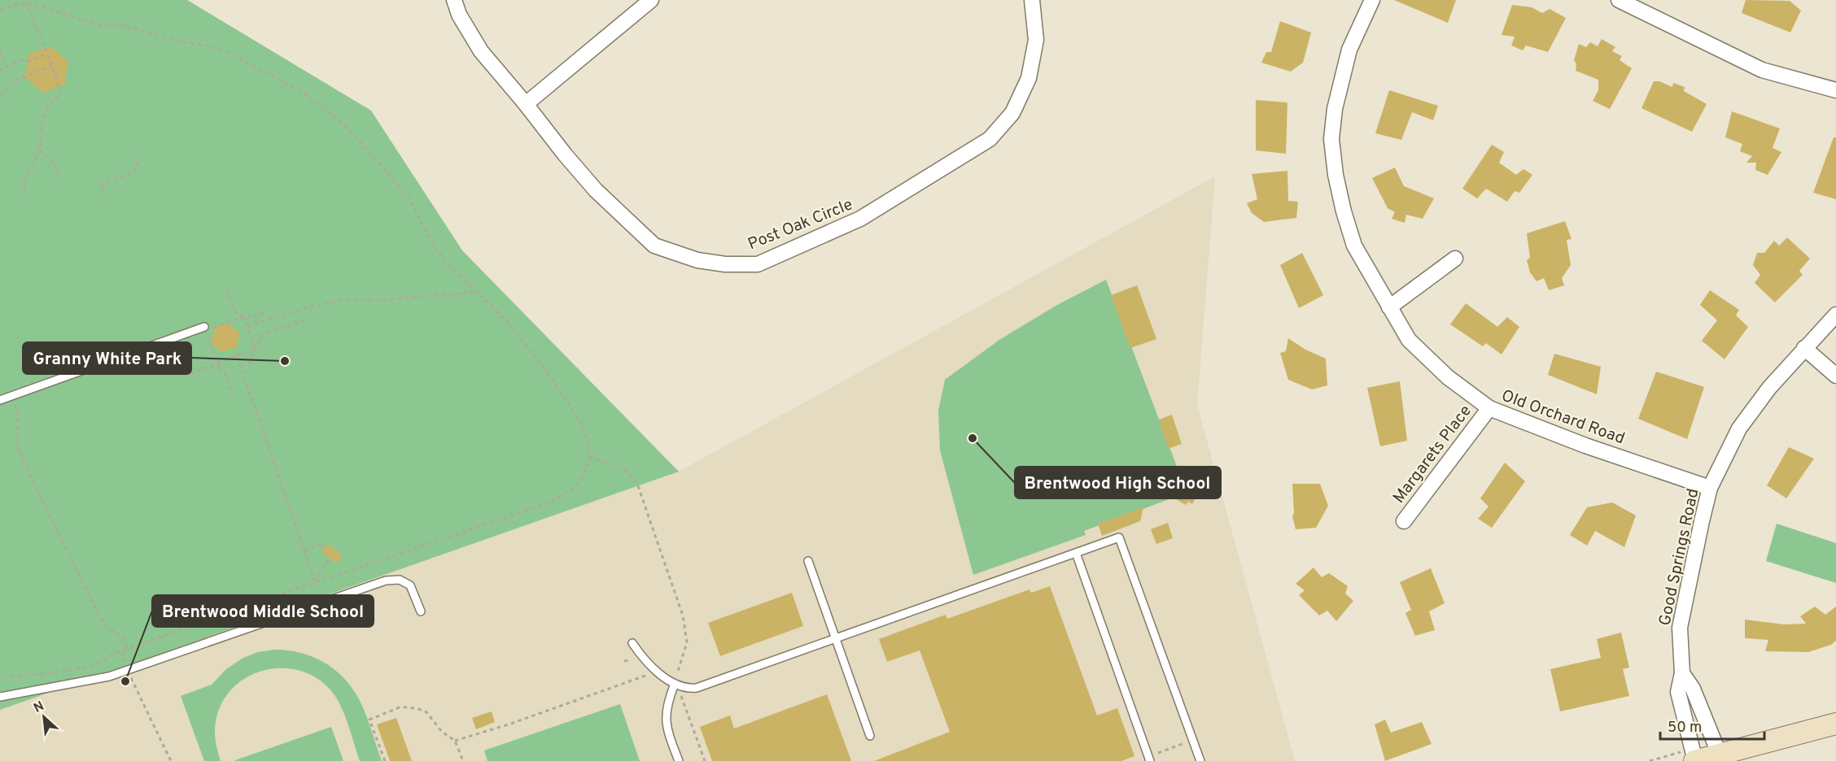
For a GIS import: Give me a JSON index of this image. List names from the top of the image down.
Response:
{
  "streets": {
    "street": [
      "Post Oak Circle",
      "Old Orchard Road",
      "Margarets Place",
      "Good Springs Road"
    ]
  },
  "crossings": [
    ["Old Orchard Road", "Margarets Place"],
    ["Old Orchard Road", "Good Springs Road"]
  ],
  "places": ["Granny White Park", "Brentwood High School", "Brentwood Middle School"],
  "scale_bar": "50 m",
  "north": "top left"
}
